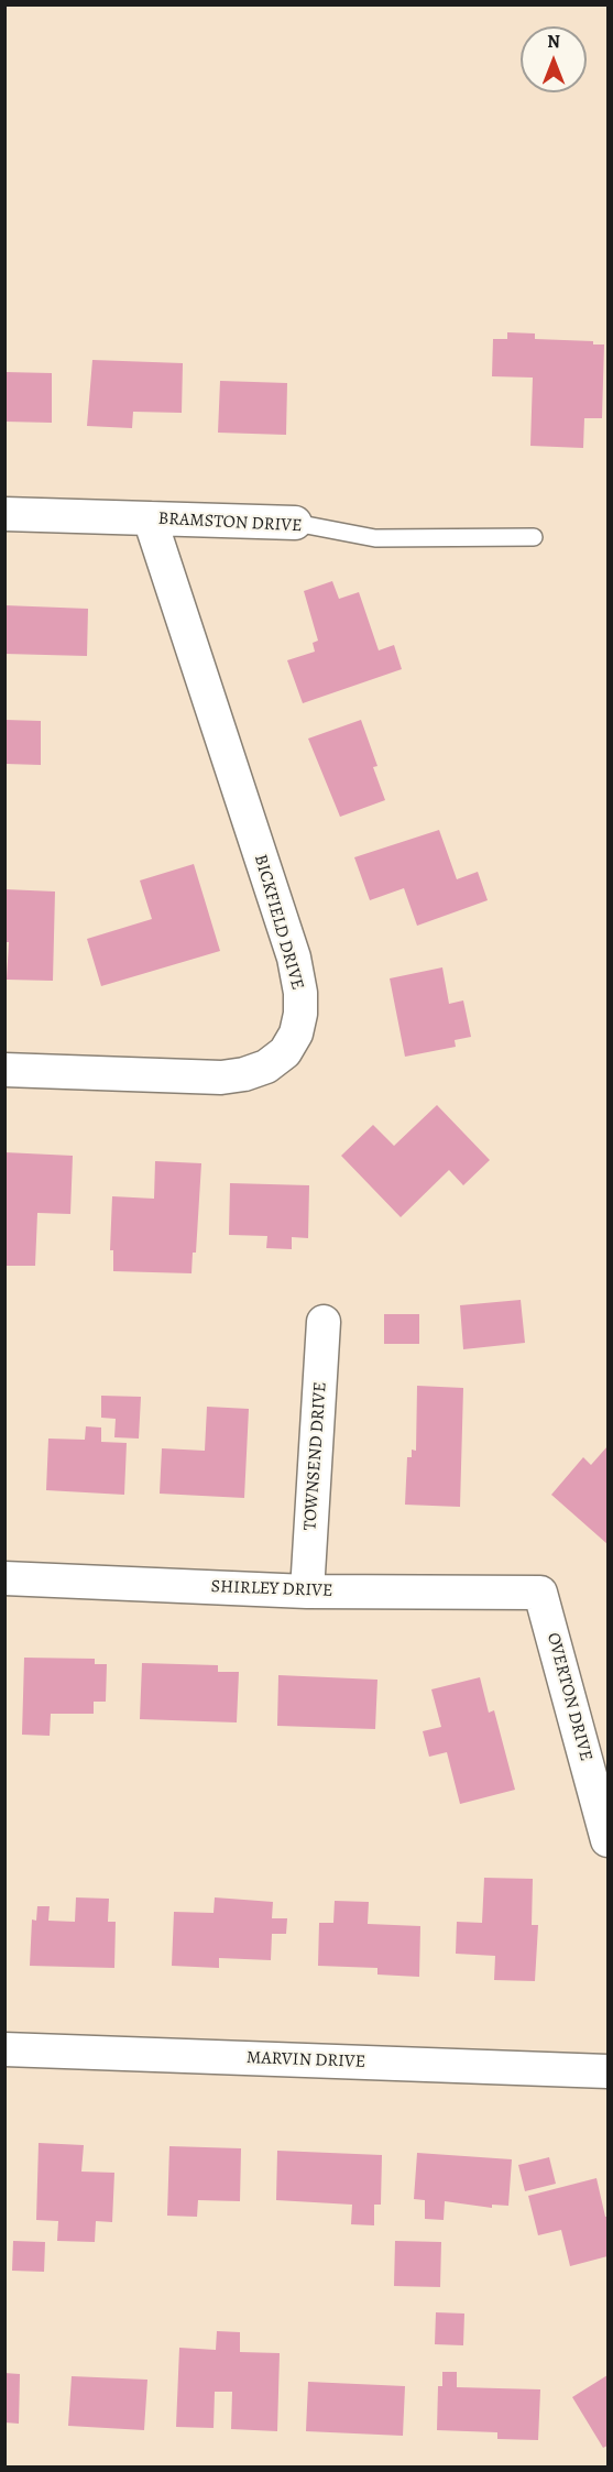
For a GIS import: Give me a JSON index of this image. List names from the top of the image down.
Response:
{
  "streets": {
    "street": [
      "BRAMSTON DRIVE",
      "BICKFIELD DRIVE",
      "TOWNSEND DRIVE",
      "SHIRLEY DRIVE",
      "OVERTON DRIVE",
      "MARVIN DRIVE"
    ]
  },
  "crossings": [
    ["BRAMSTON DRIVE", "BICKFIELD DRIVE"],
    ["TOWNSEND DRIVE", "SHIRLEY DRIVE"],
    ["SHIRLEY DRIVE", "OVERTON DRIVE"]
  ],
  "north": "top"
}
